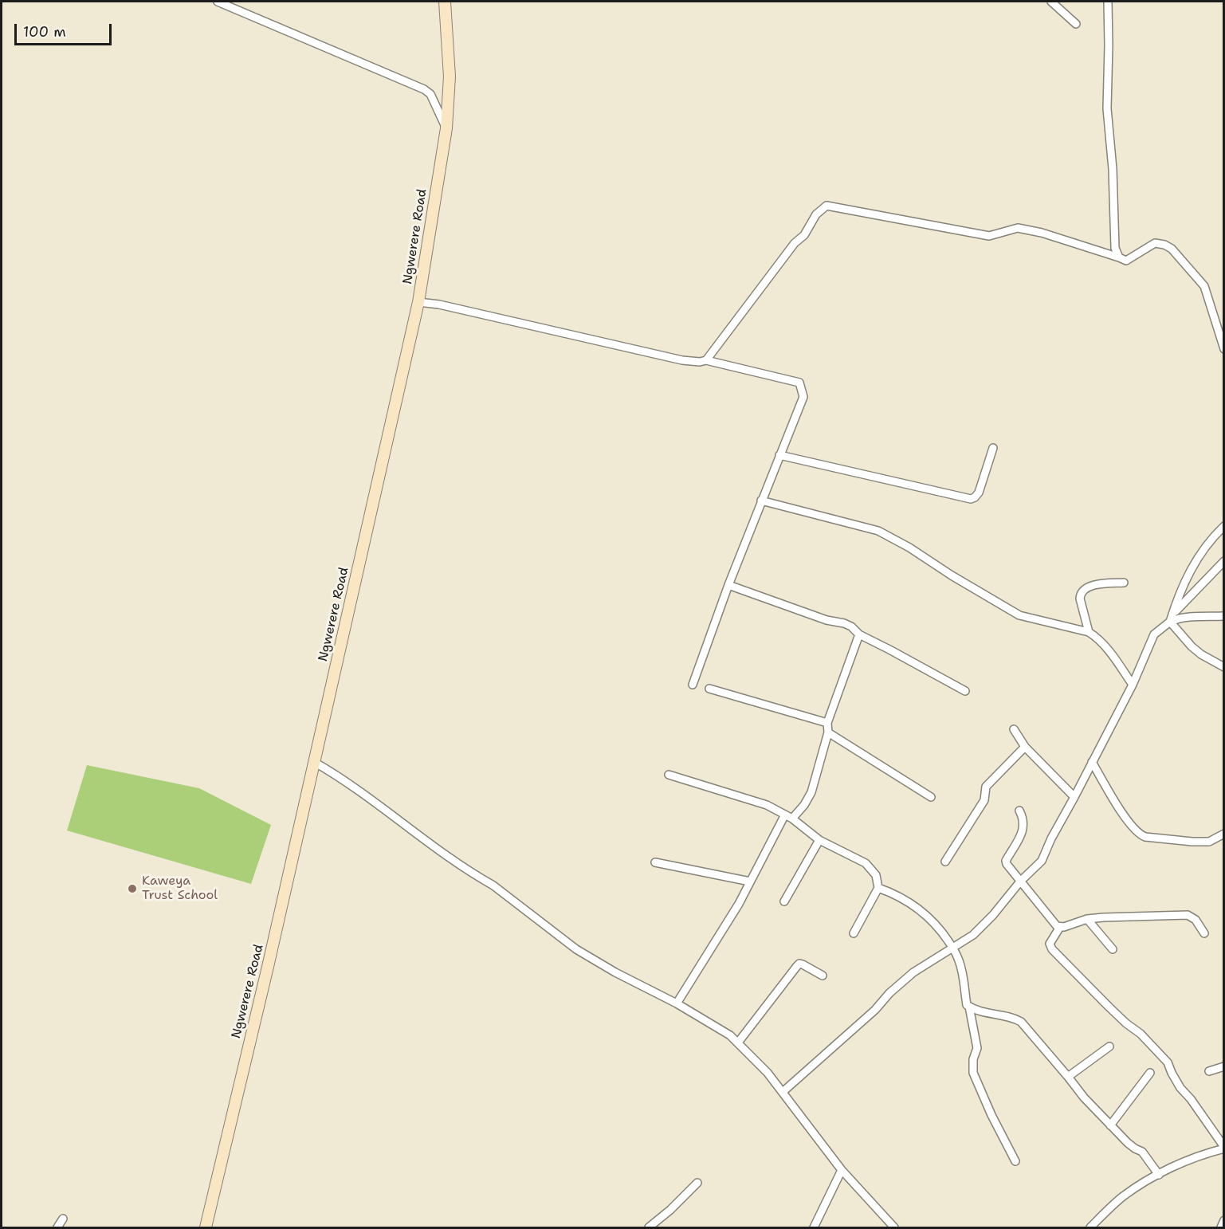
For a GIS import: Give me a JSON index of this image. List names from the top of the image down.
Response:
{
  "streets": {
    "main road": ["Ngwerere Road"]
  },
  "places": ["Kaweya Trust School"],
  "scale_bar": "100 m"
}
